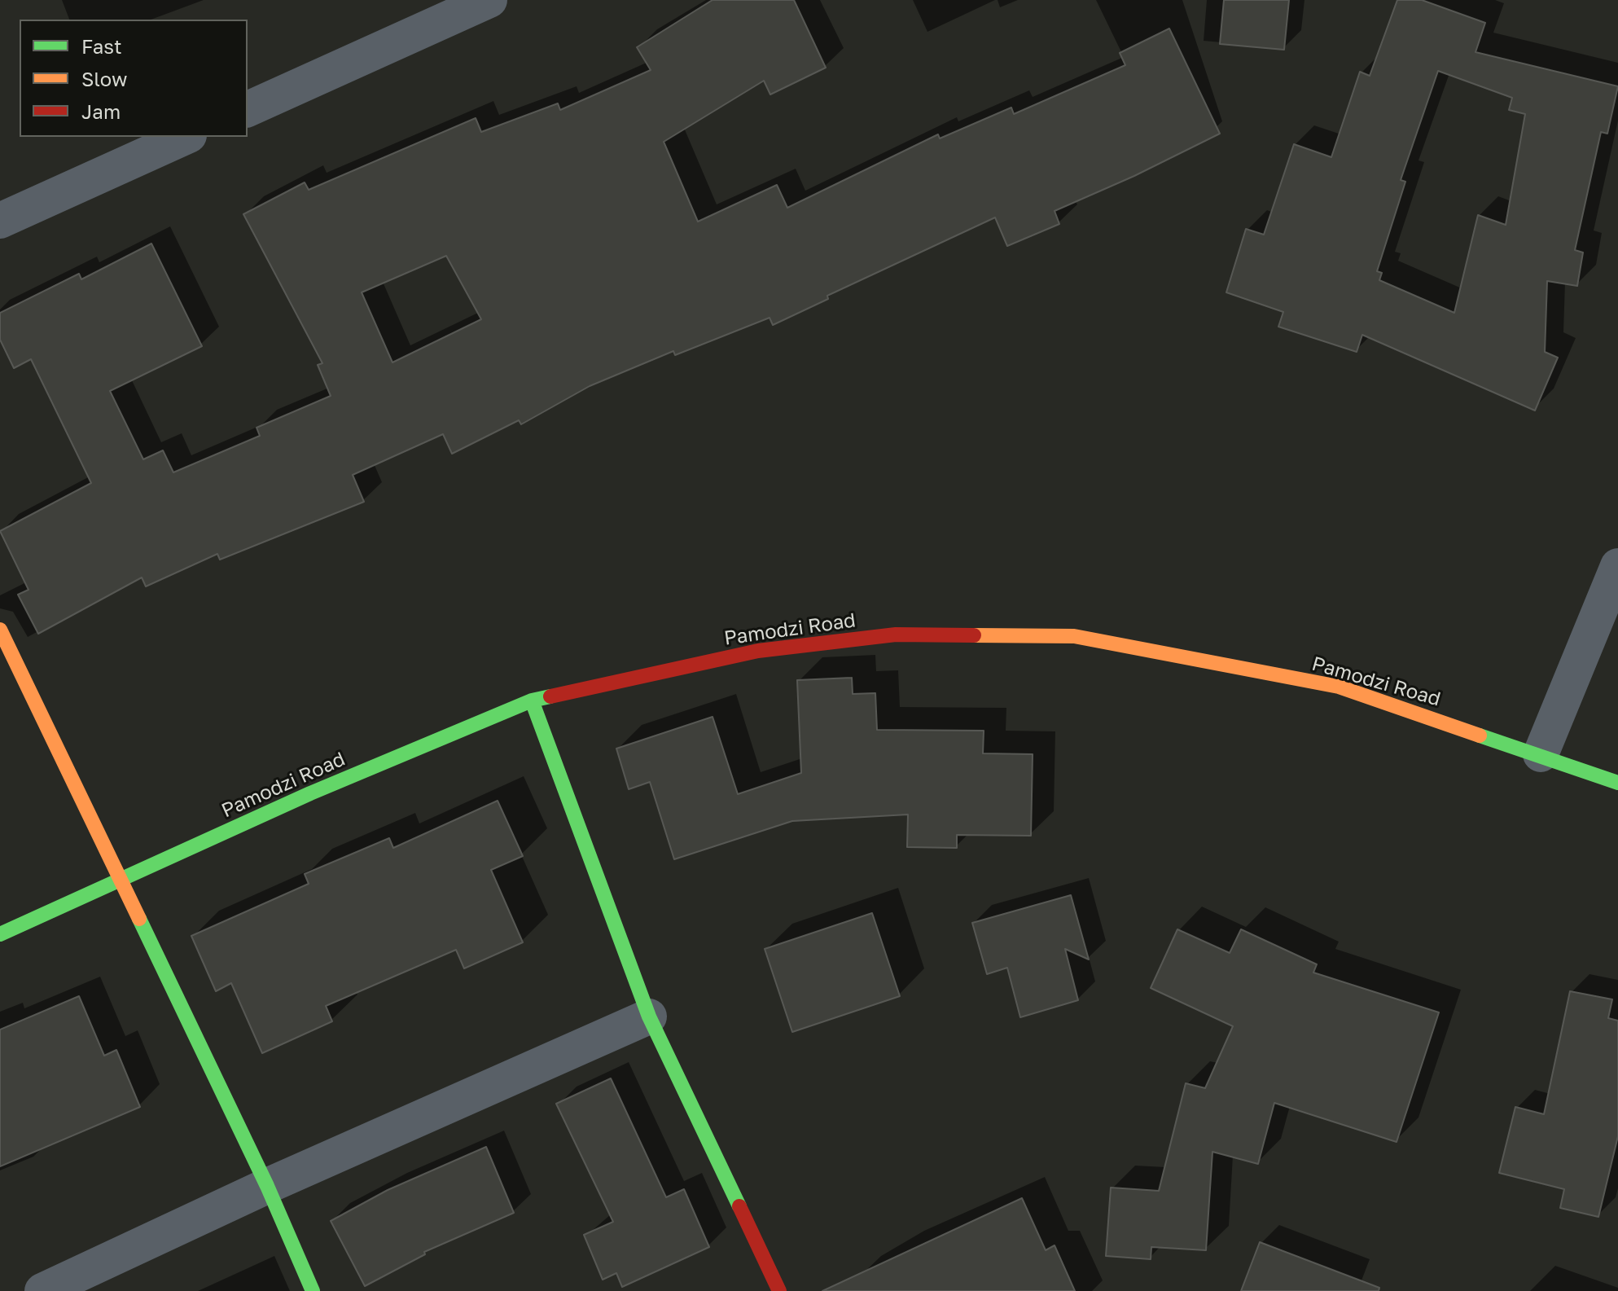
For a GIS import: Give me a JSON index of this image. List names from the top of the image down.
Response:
{
  "streets": {
    "street": ["Pamodzi Road"]
  },
  "legend": ["Fast", "Slow", "Jam"]
}
